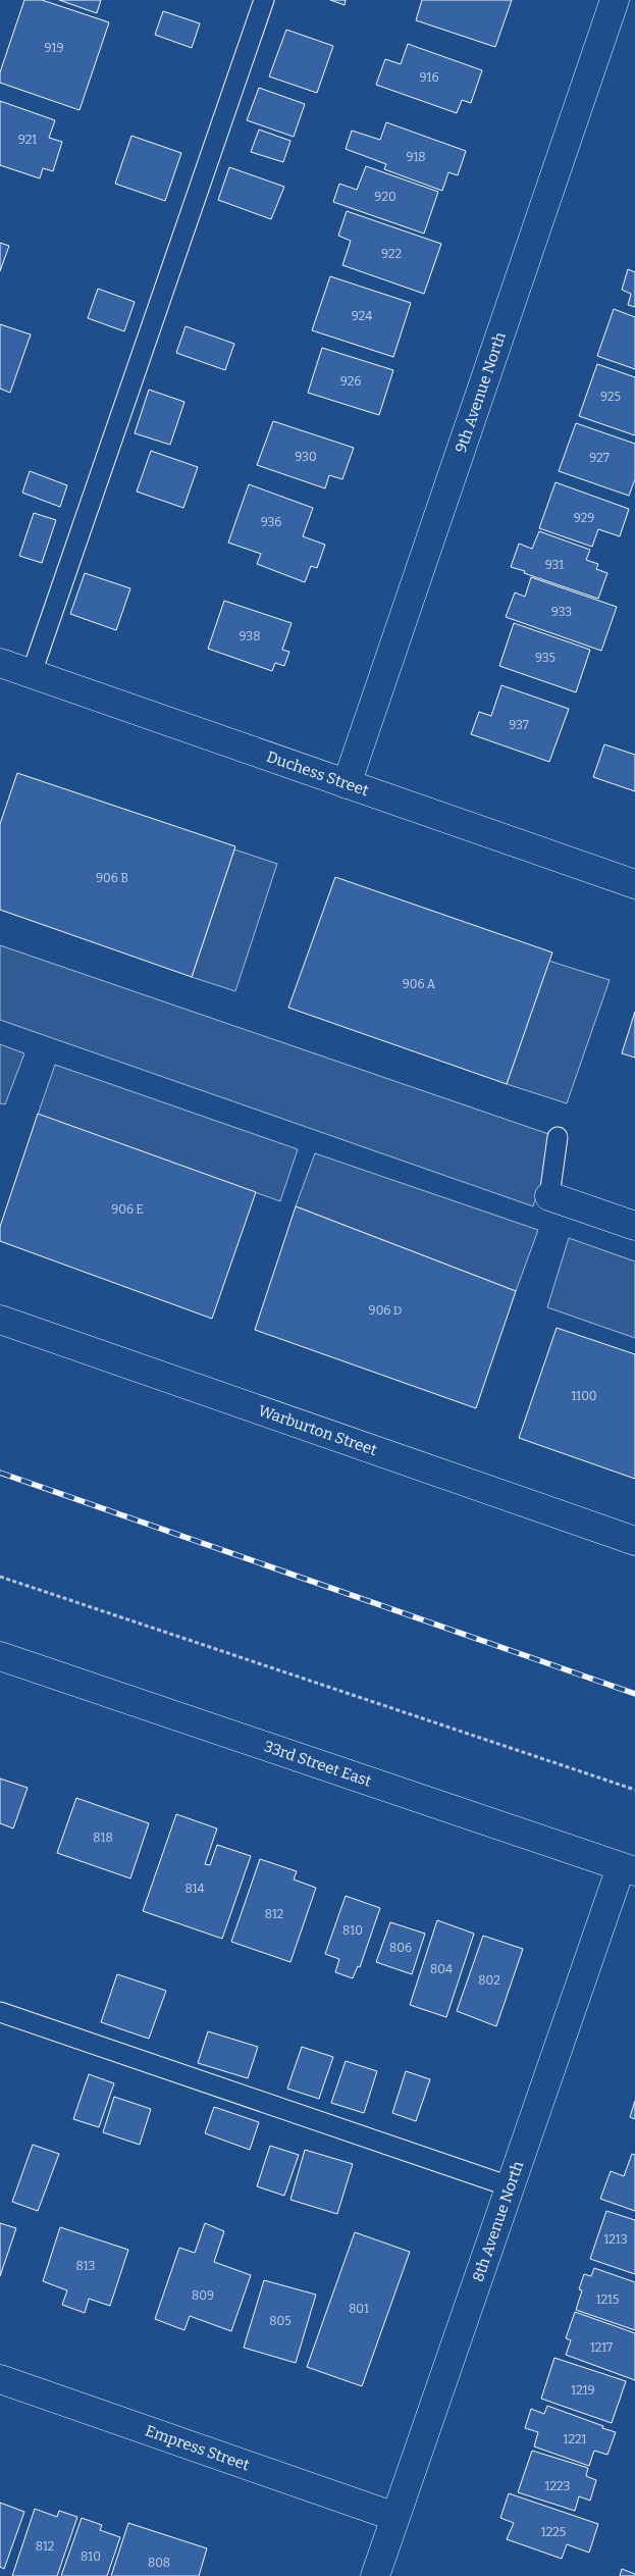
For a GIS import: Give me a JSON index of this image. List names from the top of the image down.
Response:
{
  "streets": {
    "street": [
      "9th Avenue North",
      "Duchess Street",
      "Warburton Street",
      "33rd Street East",
      "8th Avenue North",
      "Empress Street"
    ]
  },
  "crossings": [
    ["9th Avenue North", "Duchess Street"],
    ["33rd Street East", "8th Avenue North"],
    ["8th Avenue North", "Empress Street"]
  ],
  "house_numbers": [
    "919",
    "916",
    "921",
    "918",
    "920",
    "922",
    "924",
    "926",
    "925",
    "930",
    "927",
    "929",
    "936",
    "931",
    "933",
    "938",
    "935",
    "937",
    "906 B",
    "906 A",
    "906 E",
    "906 D",
    "1100",
    "818",
    "814",
    "812",
    "810",
    "806",
    "804",
    "802",
    "1213",
    "813",
    "809",
    "1215",
    "801",
    "805",
    "1217",
    "1219",
    "1221",
    "1223",
    "1225",
    "812",
    "810",
    "808"
  ]
}
